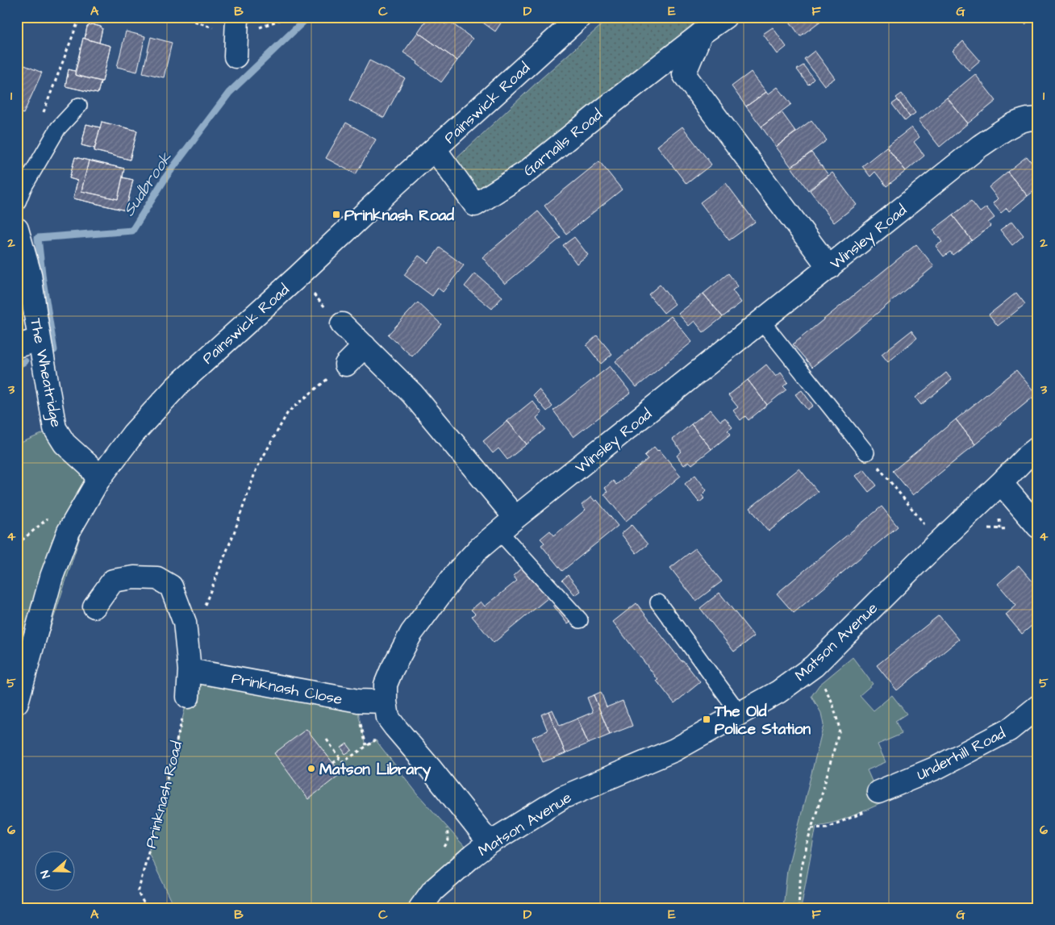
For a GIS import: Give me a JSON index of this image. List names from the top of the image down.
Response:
{
  "streets": {
    "street": [
      "Painswick Road",
      "Garnalls Road",
      "Winsley Road",
      "The Wheatridge",
      "Matson Avenue",
      "Prinknash Close",
      "Underhill Road"
    ],
    "path": ["Prinknash Road"]
  },
  "crossings": [
    ["Painswick Road", "Garnalls Road"],
    ["Painswick Road", "The Wheatridge"],
    ["Winsley Road", "Matson Avenue"],
    ["Winsley Road", "Prinknash Close"]
  ],
  "water": ["Sudbrook"],
  "places": {
    "transit": ["Prinknash Road", "The Old Police Station"],
    "other": ["Matson Library"]
  },
  "north": "left",
  "grid": {
    "columns": [
      "A",
      "B",
      "C",
      "D",
      "E",
      "F",
      "G"
    ],
    "rows": [
      "1",
      "2",
      "3",
      "4",
      "5",
      "6"
    ]
  }
}
